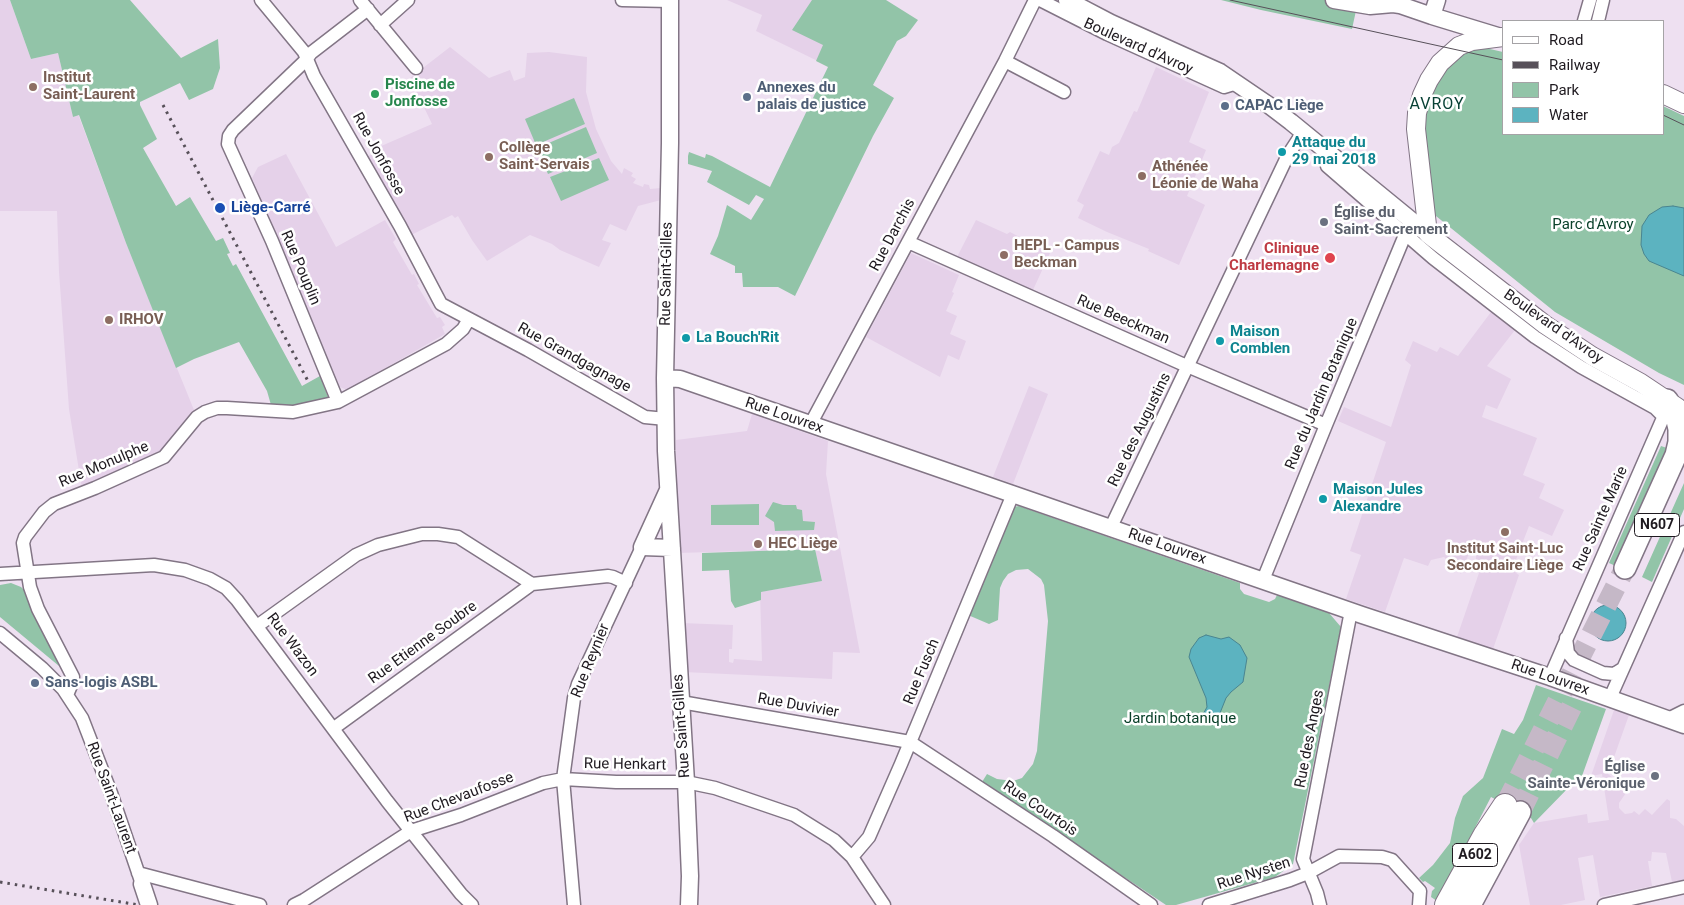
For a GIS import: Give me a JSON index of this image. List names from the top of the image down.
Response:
{
  "streets": {
    "highway": ["N607", "A602"],
    "main road": ["Boulevard d'Avroy"],
    "street": [
      "Rue Jonfosse",
      "Rue Darchis",
      "Rue Pouplin",
      "Rue Saint-Gilles",
      "Rue Beeckman",
      "Rue Grandgagnage",
      "Rue du Jardin Botanique",
      "Rue Louvrex",
      "Rue des Augustins",
      "Rue Monulphe",
      "Rue Sainte Marie",
      "Rue Etienne Soubre",
      "Rue Wazon",
      "Rue Reynier",
      "Rue Fusch",
      "Rue Duvivier",
      "Rue des Anges",
      "Rue Henkart",
      "Rue Saint-Laurent",
      "Rue Chevaufosse",
      "Rue Courtois",
      "Rue Nysten"
    ]
  },
  "crossings": [
    ["Boulevard d'Avroy", "Rue du Jardin Botanique"],
    ["Boulevard d'Avroy", "Rue des Augustins"],
    ["Boulevard d'Avroy", "Rue Sainte Marie"],
    ["Boulevard d'Avroy", "N607"],
    ["Rue Jonfosse", "Rue Pouplin"],
    ["Rue Jonfosse", "Rue Grandgagnage"],
    ["Rue Jonfosse", "Rue Monulphe"],
    ["Rue Darchis", "Rue Beeckman"],
    ["Rue Darchis", "Rue Louvrex"],
    ["Rue Pouplin", "Rue Monulphe"],
    ["Rue Saint-Gilles", "Rue Grandgagnage"],
    ["Rue Saint-Gilles", "Rue Louvrex"],
    ["Rue Saint-Gilles", "Rue Reynier"],
    ["Rue Saint-Gilles", "Rue Duvivier"],
    ["Rue Saint-Gilles", "Rue Henkart"],
    ["Rue Beeckman", "Rue du Jardin Botanique"],
    ["Rue Beeckman", "Rue des Augustins"],
    ["Rue Grandgagnage", "Rue Monulphe"],
    ["Rue du Jardin Botanique", "Rue Louvrex"],
    ["Rue Louvrex", "Rue des Augustins"],
    ["Rue Louvrex", "Rue Sainte Marie"],
    ["Rue Louvrex", "Rue Fusch"],
    ["Rue Louvrex", "Rue des Anges"],
    ["Rue Monulphe", "Rue Wazon"],
    ["Rue Sainte Marie", "N607"],
    ["Rue Etienne Soubre", "Rue Wazon"],
    ["Rue Wazon", "Rue Chevaufosse"],
    ["Rue Reynier", "Rue Henkart"],
    ["Rue Reynier", "Rue Chevaufosse"],
    ["Rue Fusch", "Rue Duvivier"],
    ["Rue Fusch", "Rue Henkart"],
    ["Rue Fusch", "Rue Courtois"],
    ["Rue Duvivier", "Rue Courtois"],
    ["Rue des Anges", "Rue Nysten"],
    ["Rue Henkart", "Rue Chevaufosse"]
  ],
  "districts": ["AVROY"],
  "parks": ["Parc d'Avroy", "Jardin botanique"],
  "places": [
    "Institut Saint-Laurent",
    "Piscine de Jonfosse",
    "Annexes du palais de justice",
    "CAPAC Liège",
    "Attaque du 29 mai 2018",
    "Collège Saint-Servais",
    "Athénée Léonie de Waha",
    "Liège-Carré",
    "Église du Saint-Sacrement",
    "HEPL - Campus Beckman",
    "Clinique Charlemagne",
    "IRHOV",
    "La Bouch'Rit",
    "Maison Comblen",
    "Maison Jules Alexandre",
    "Institut Saint-Luc Secondaire Liège",
    "HEC Liège",
    "Sans-logis ASBL",
    "Église Sainte-Véronique"
  ],
  "legend": [
    "Road",
    "Railway",
    "Park",
    "Water"
  ]
}
